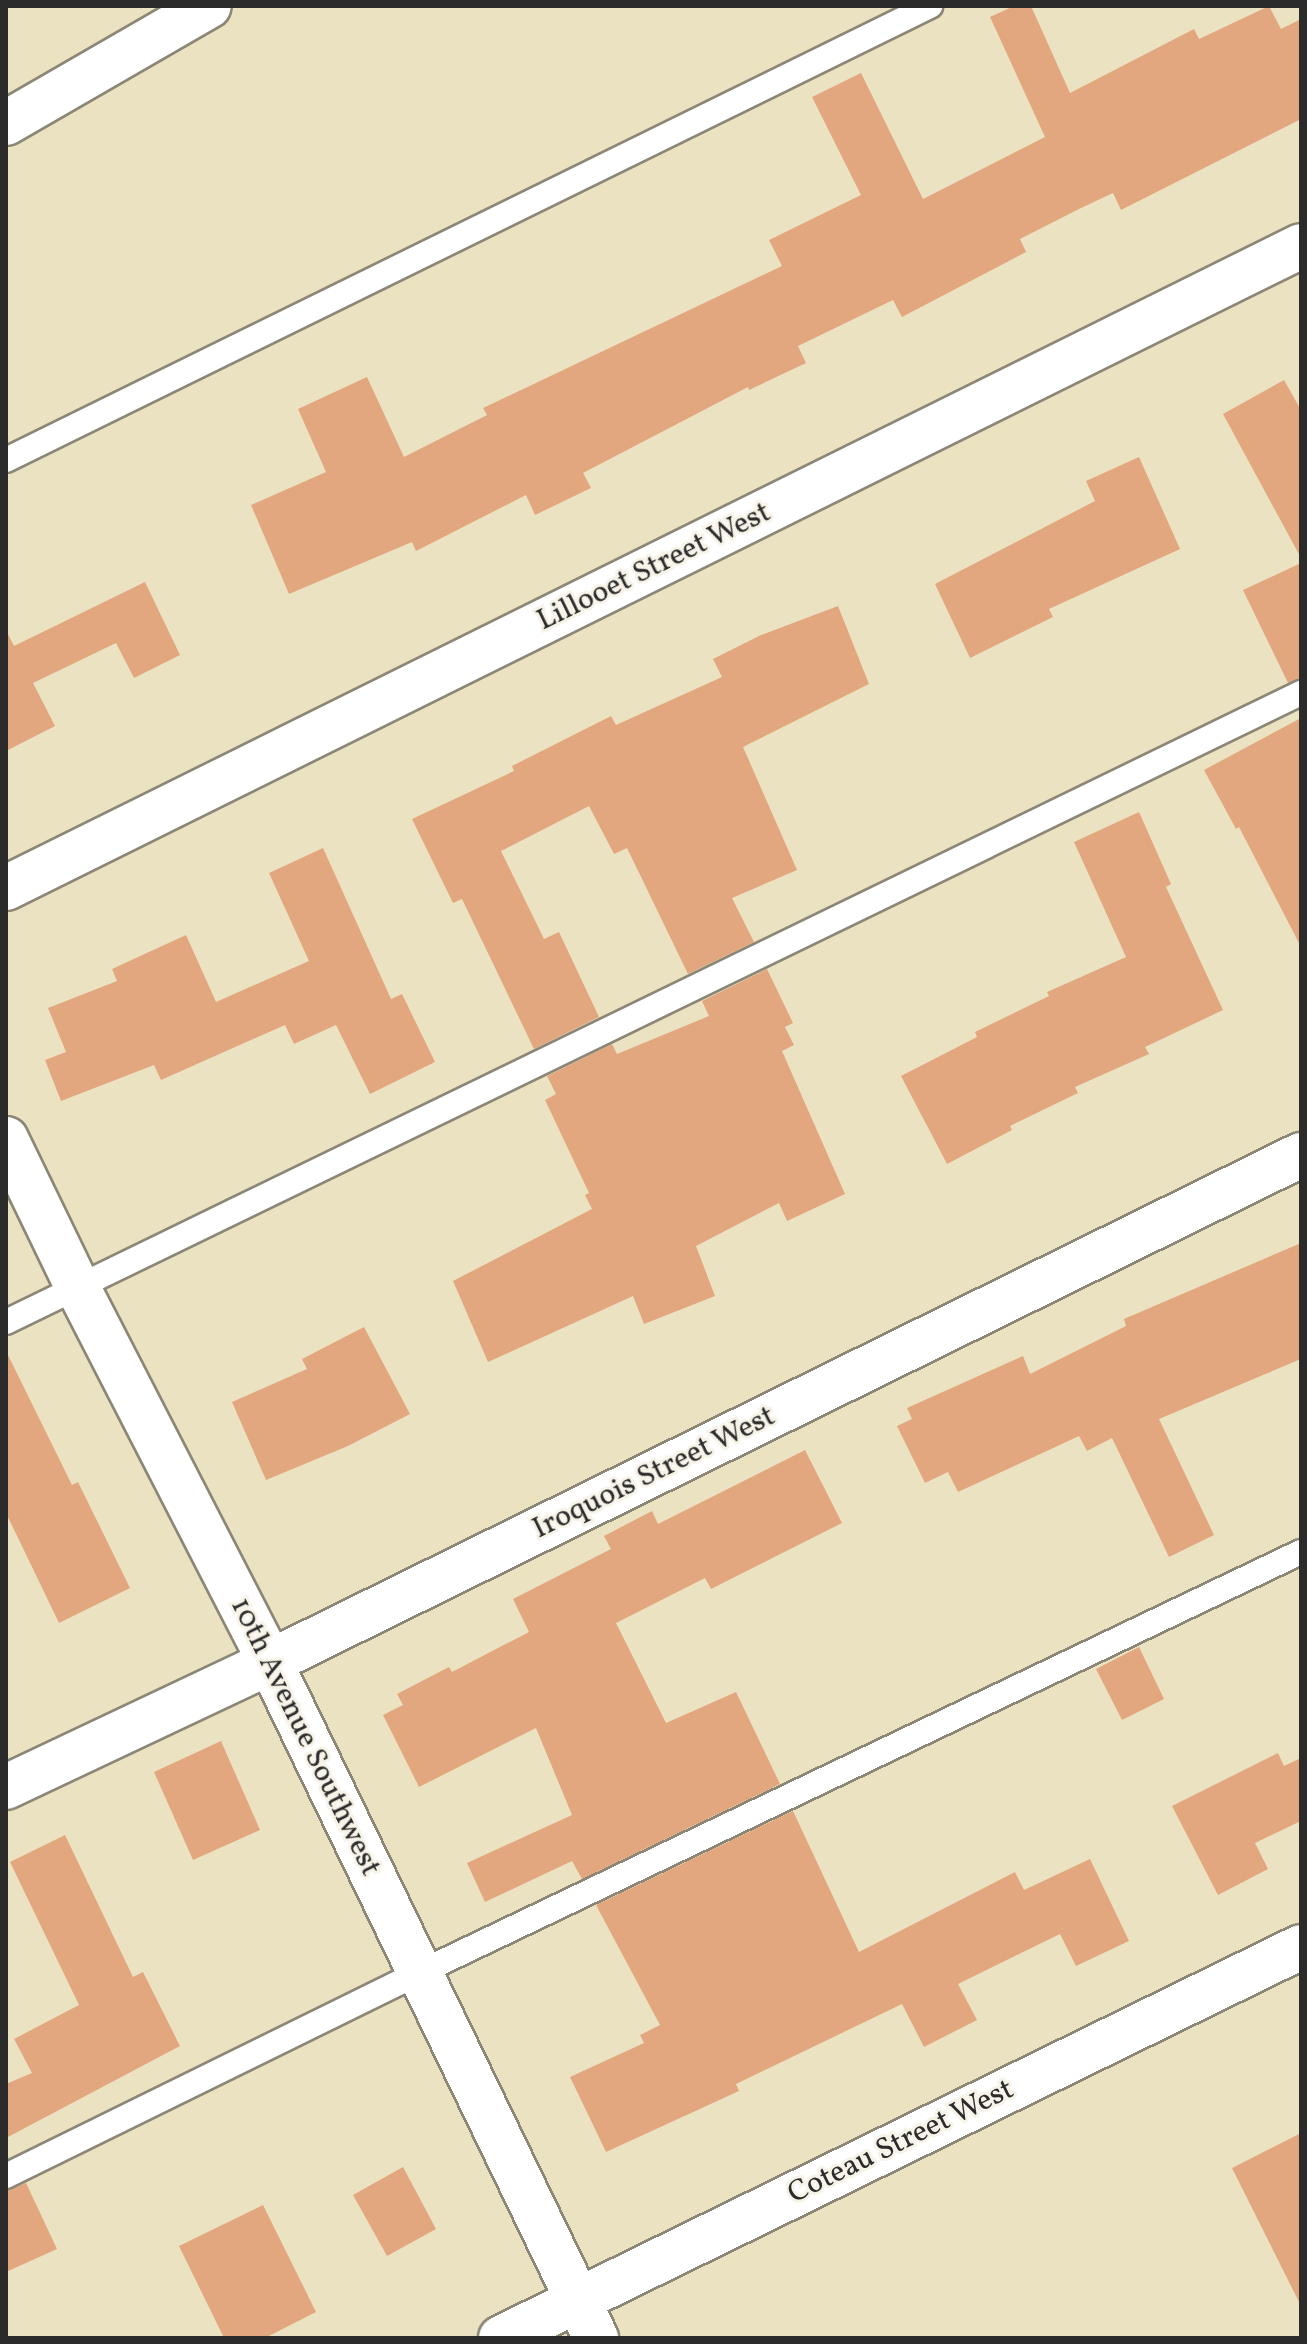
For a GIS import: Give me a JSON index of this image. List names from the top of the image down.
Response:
{
  "streets": {
    "street": [
      "Lillooet Street West",
      "Iroquois Street West",
      "10th Avenue Southwest",
      "Coteau Street West"
    ]
  },
  "crossings": [
    ["Iroquois Street West", "10th Avenue Southwest"],
    ["10th Avenue Southwest", "Coteau Street West"]
  ]
}
